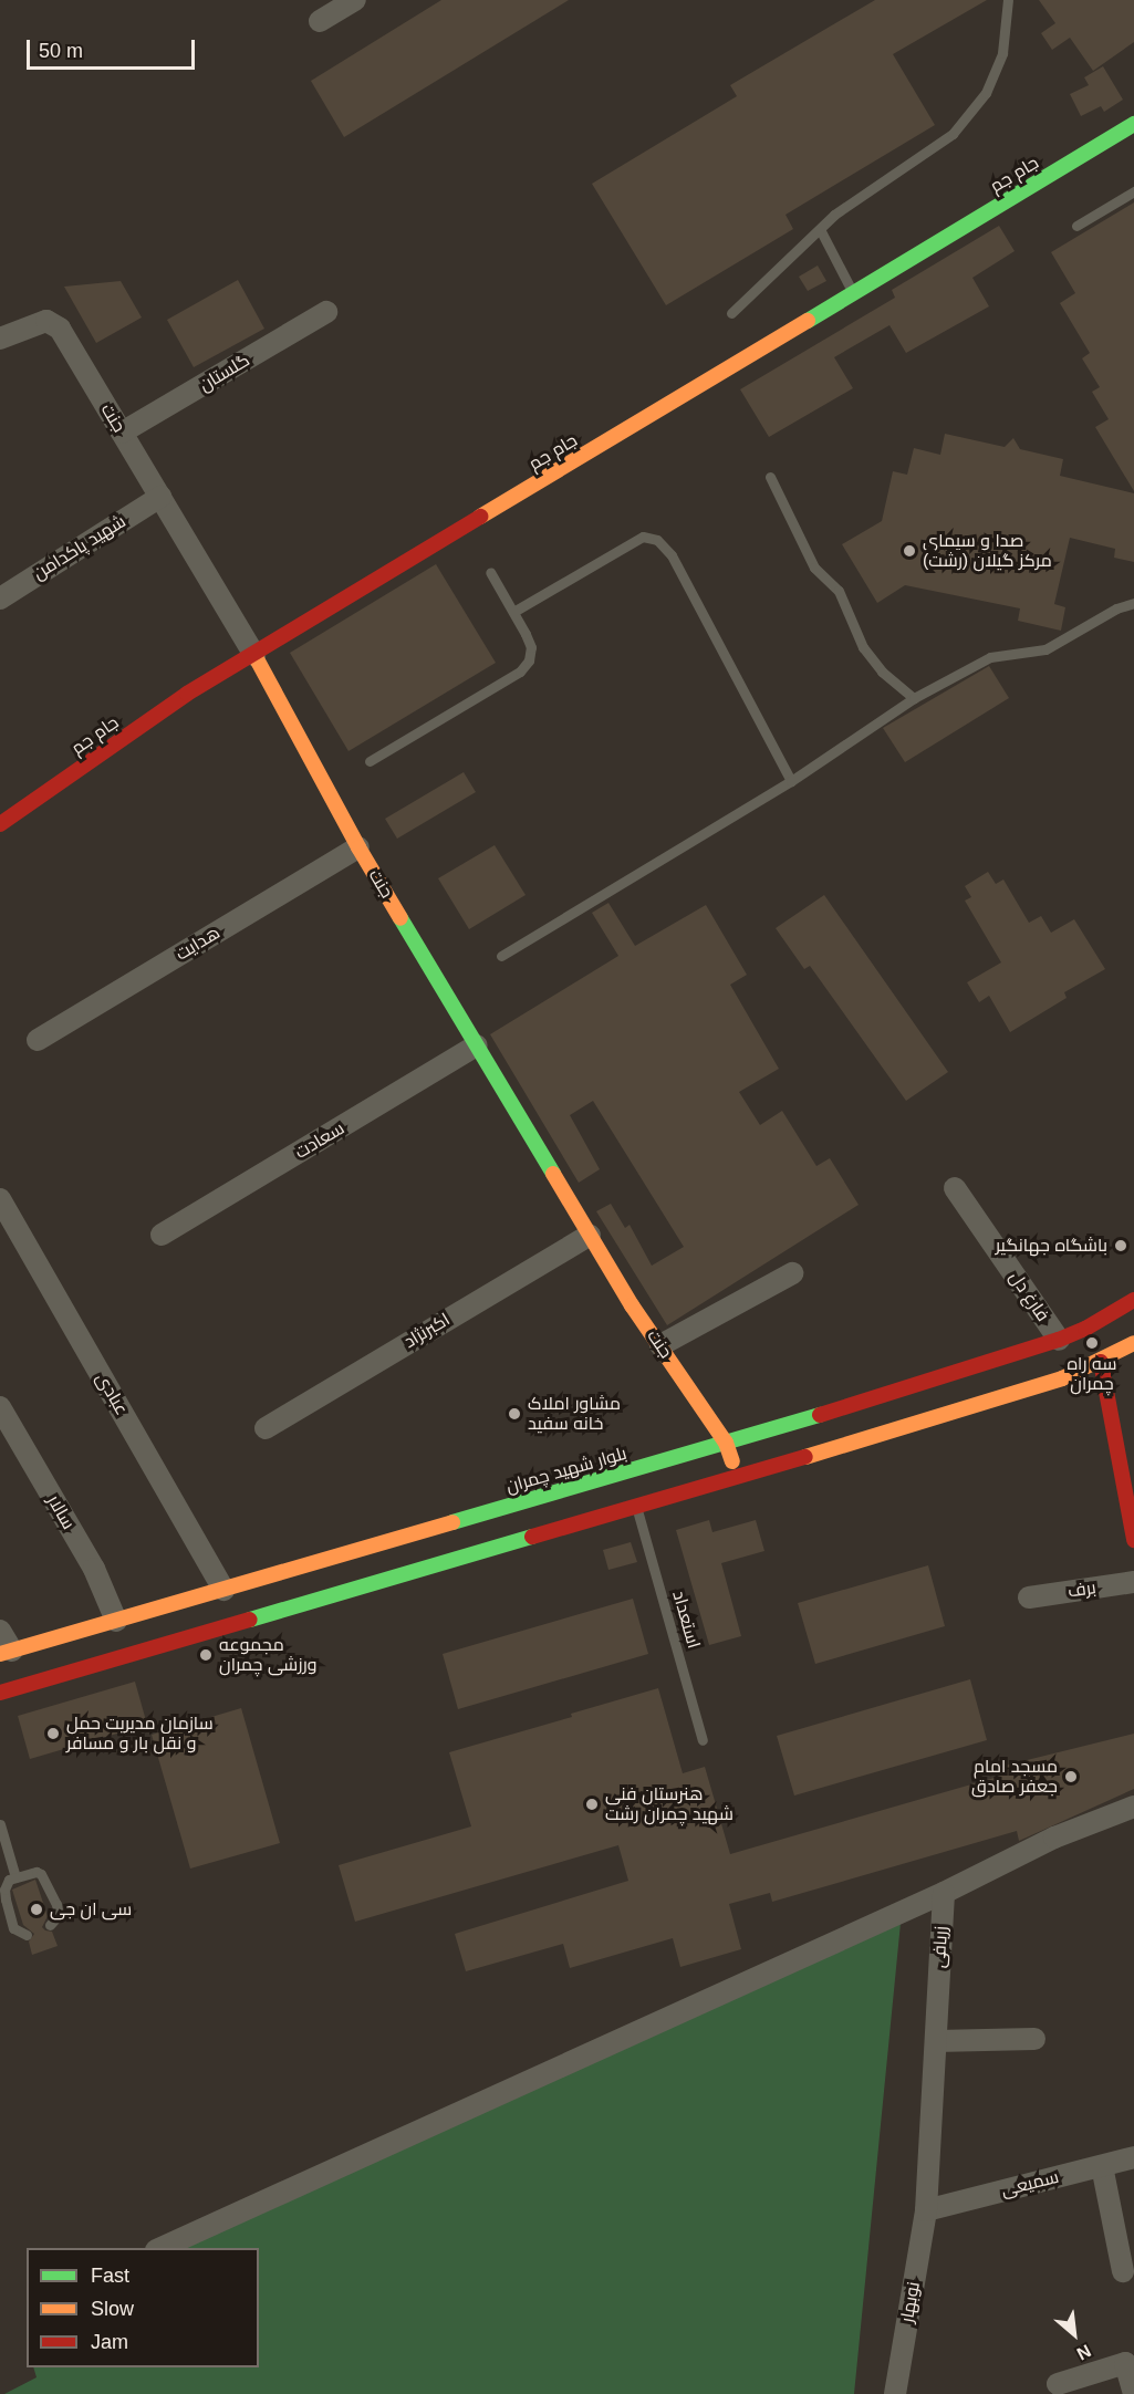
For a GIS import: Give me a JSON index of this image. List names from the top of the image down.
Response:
{
  "streets": {
    "main road": ["جام جم", "جنت", "بلوار شهید چمران"],
    "street": [
      "گلستان",
      "شهید پاکدامن",
      "هدایت",
      "سعادت",
      "فارغ دل",
      "اکبرنژاد",
      "عبادی",
      "سالار",
      "برف",
      "زربافی",
      "سمیعی",
      "نوبهار"
    ],
    "lane": ["استعداد"]
  },
  "crossings": [
    ["جام جم", "جنت"],
    ["گلستان", "جنت"],
    ["جنت", "شهید پاکدامن"],
    ["جنت", "هدایت"],
    ["جنت", "سعادت"],
    ["جنت", "اکبرنژاد"],
    ["جنت", "بلوار شهید چمران"],
    ["فارغ دل", "بلوار شهید چمران"],
    ["عبادی", "بلوار شهید چمران"],
    ["بلوار شهید چمران", "سالار"],
    ["بلوار شهید چمران", "استعداد"],
    ["زربافی", "سمیعی"],
    ["زربافی", "نوبهار"],
    ["سمیعی", "نوبهار"]
  ],
  "places": [
    "صدا و سیمای مرکز گیلان (رشت)",
    "باشگاه جهانگیر",
    "سه راه چمران",
    "مشاور املاک خانه سفید",
    "مجموعه ورزشی چمران",
    "سازمان مدیریت حمل و نقل بار و مسافر",
    "مسجد امام جعفر صادق",
    "هنرستان فنی شهید چمران رشت",
    "سی ان جی"
  ],
  "legend": ["Fast", "Slow", "Jam"],
  "scale_bar": "50 m",
  "north": "bottom right"
}
